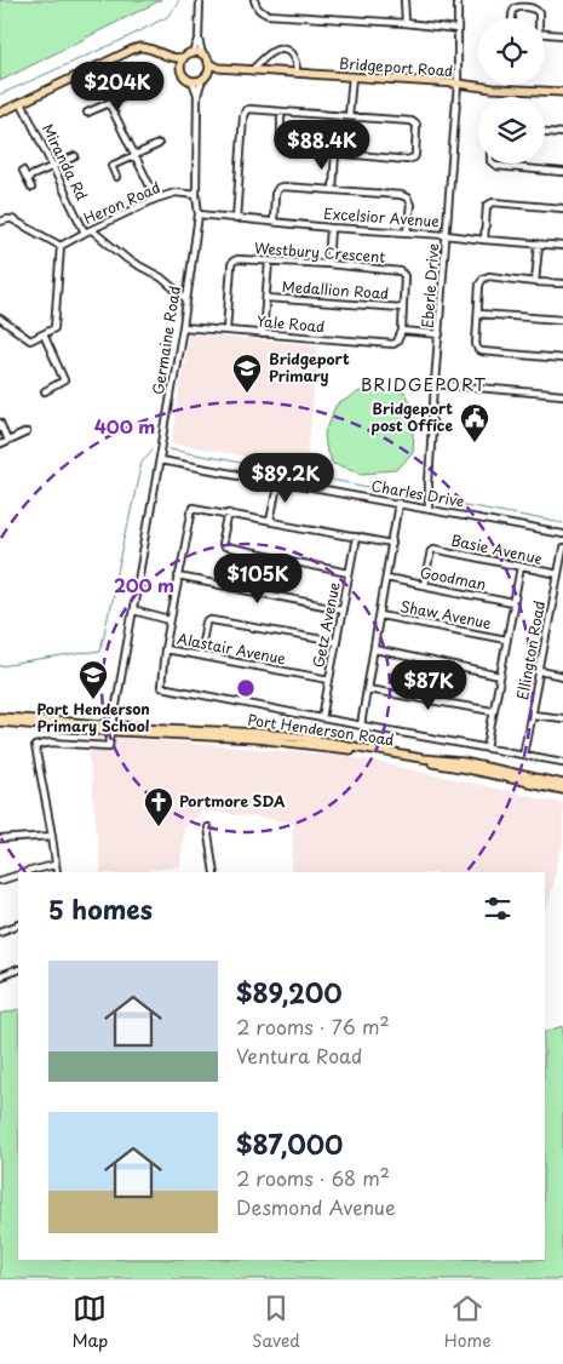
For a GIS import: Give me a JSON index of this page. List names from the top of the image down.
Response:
{
  "streets": {
    "main road": ["Bridgeport Road", "Port Henderson Road"],
    "street": [
      "Miranda Rd",
      "Heron Road",
      "Excelsior Avenue",
      "Westbury Crescent",
      "Eberle Drive",
      "Medallion Road",
      "Yale Road",
      "Germaine Road",
      "Charles Drive",
      "Basie Avenue",
      "Goodman",
      "Shaw Avenue",
      "Getz Avenue",
      "Alastair Avenue",
      "Ellington Road"
    ]
  },
  "crossings": [
    ["Bridgeport Road", "Eberle Drive"],
    ["Bridgeport Road", "Germaine Road"],
    ["Miranda Rd", "Heron Road"],
    ["Heron Road", "Germaine Road"],
    ["Excelsior Avenue", "Eberle Drive"],
    ["Excelsior Avenue", "Germaine Road"],
    ["Westbury Crescent", "Medallion Road"],
    ["Westbury Crescent", "Yale Road"],
    ["Eberle Drive", "Charles Drive"],
    ["Yale Road", "Germaine Road"],
    ["Germaine Road", "Charles Drive"],
    ["Germaine Road", "Port Henderson Road"],
    ["Basie Avenue", "Goodman"],
    ["Basie Avenue", "Ellington Road"],
    ["Getz Avenue", "Alastair Avenue"]
  ],
  "districts": ["BRIDGEPORT"],
  "places": {
    "school or university": ["Bridgeport Primary", "Port Henderson Primary School"],
    "public building": ["Bridgeport post Office"],
    "church": ["Portmore SDA"]
  },
  "page": {
    "price": [
      "$204K",
      "$88.4K",
      "$89.2K",
      "$105K",
      "$87K"
    ],
    "heading": "5 homes",
    "list": [
      {
        "name": "$89,200",
        "note": "2 rooms · 76 m² · Ventura Road"
      },
      {
        "name": "$87,000",
        "note": "2 rooms · 68 m² · Desmond Avenue"
      }
    ],
    "tabs": ["Map", "Saved", "Home"]
  },
  "rings": ["400 m", "200 m"]
}
